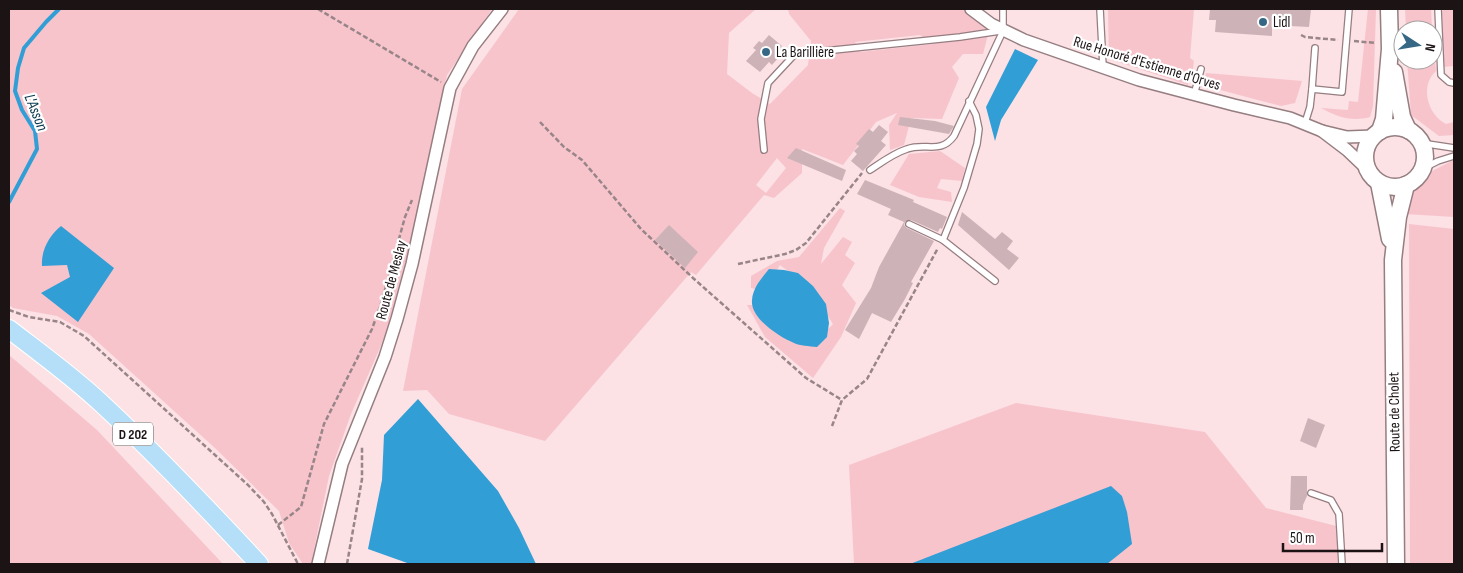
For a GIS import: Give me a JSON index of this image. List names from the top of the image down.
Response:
{
  "streets": {
    "main road": ["Route de Cholet", "D 202"],
    "street": ["Rue Honoré d'Estienne d'Orves", "Route de Meslay"]
  },
  "crossings": [
    ["Rue Honoré d'Estienne d'Orves", "Route de Cholet"]
  ],
  "water": ["L'Asson"],
  "places": ["Lidl", "La Barillière"],
  "scale_bar": "50 m",
  "north": "right"
}
